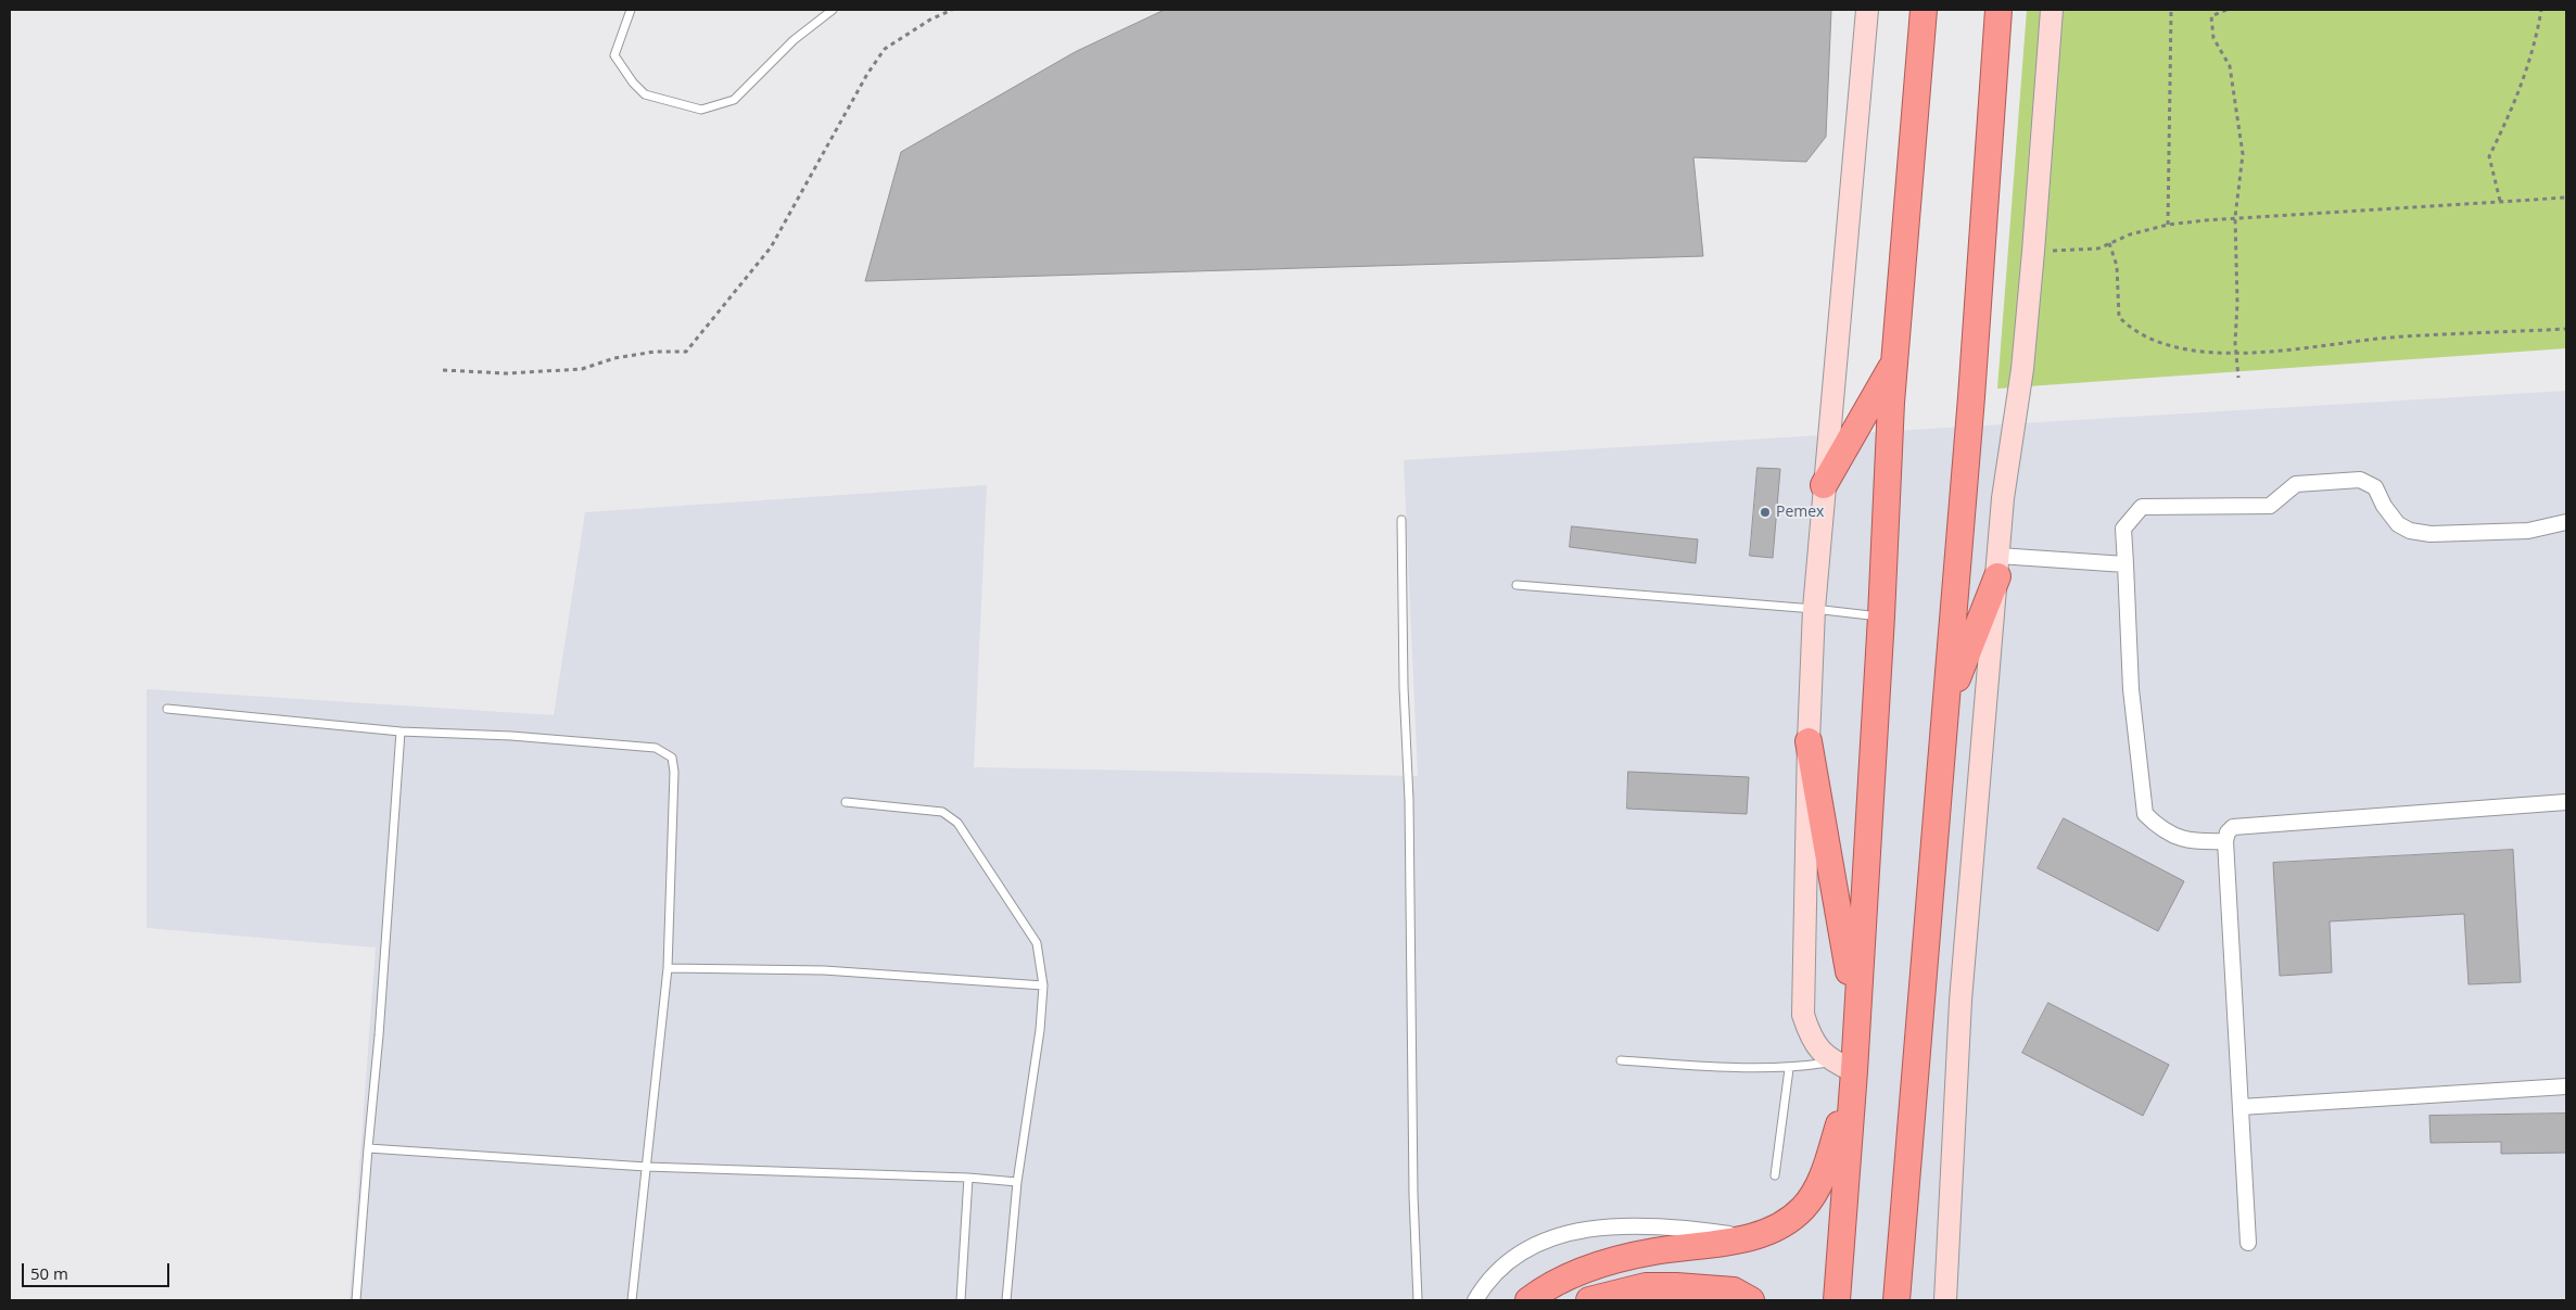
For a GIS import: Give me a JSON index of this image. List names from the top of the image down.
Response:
{
  "places": ["Pemex"],
  "scale_bar": "50 m"
}
